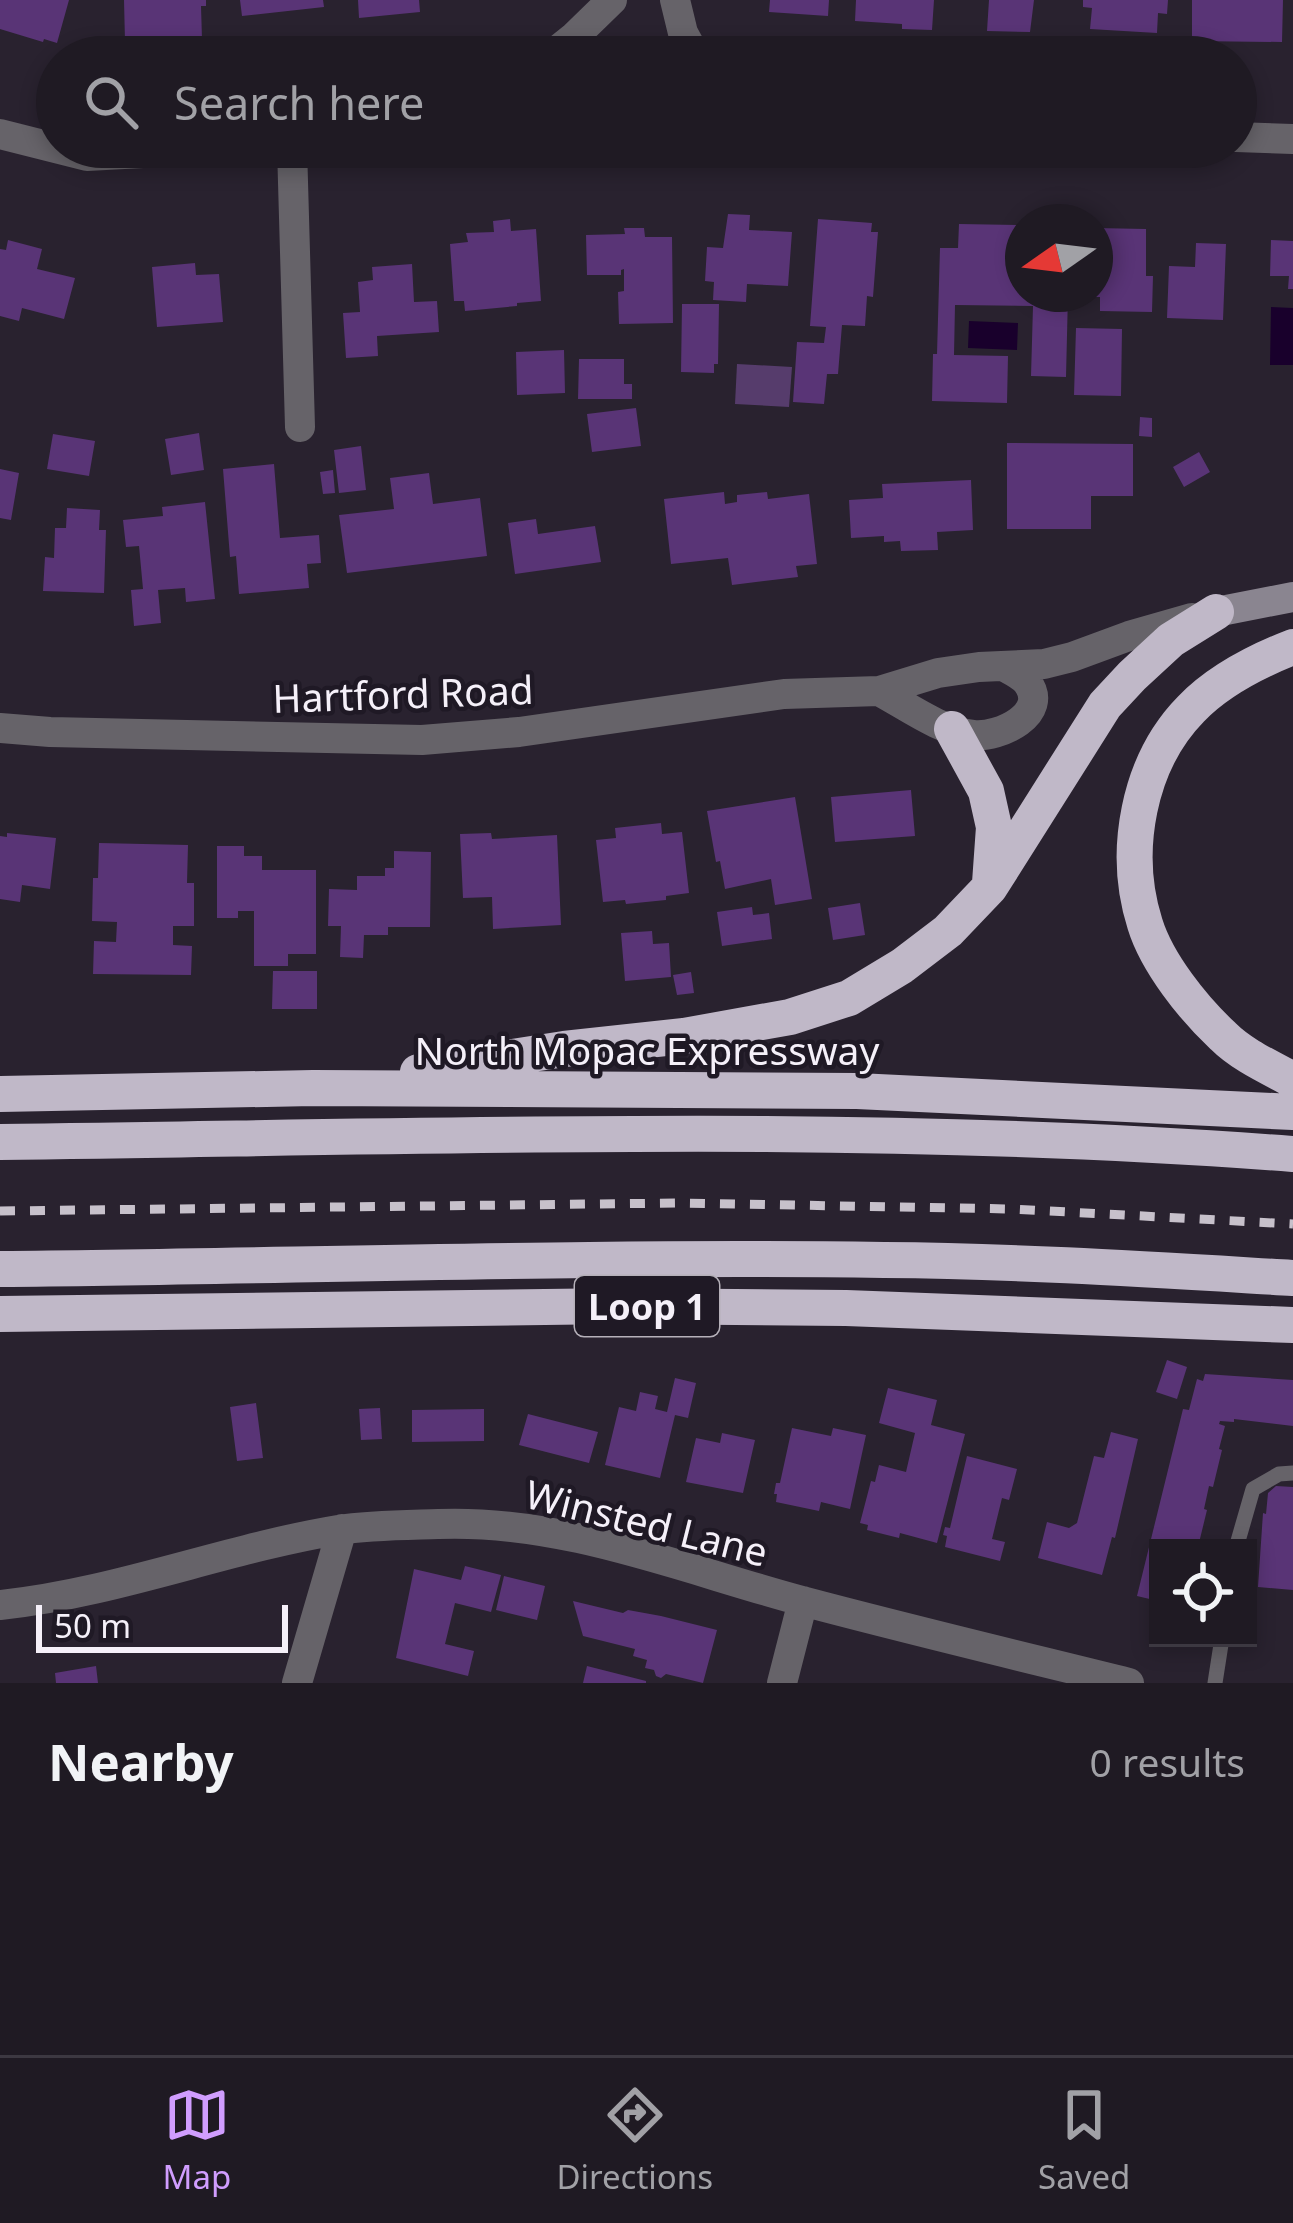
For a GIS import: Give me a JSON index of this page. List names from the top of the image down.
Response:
{
  "streets": {
    "highway": ["North Mopac Expressway", "Loop 1"],
    "street": ["Hartford Road", "Winsted Lane"]
  },
  "scale_bar": "50 m",
  "north": "left",
  "page": {
    "search": "Search here",
    "scale": "50 m",
    "heading": ["Nearby", "0 results"],
    "nav": ["Map", "Directions", "Saved"]
  }
}
